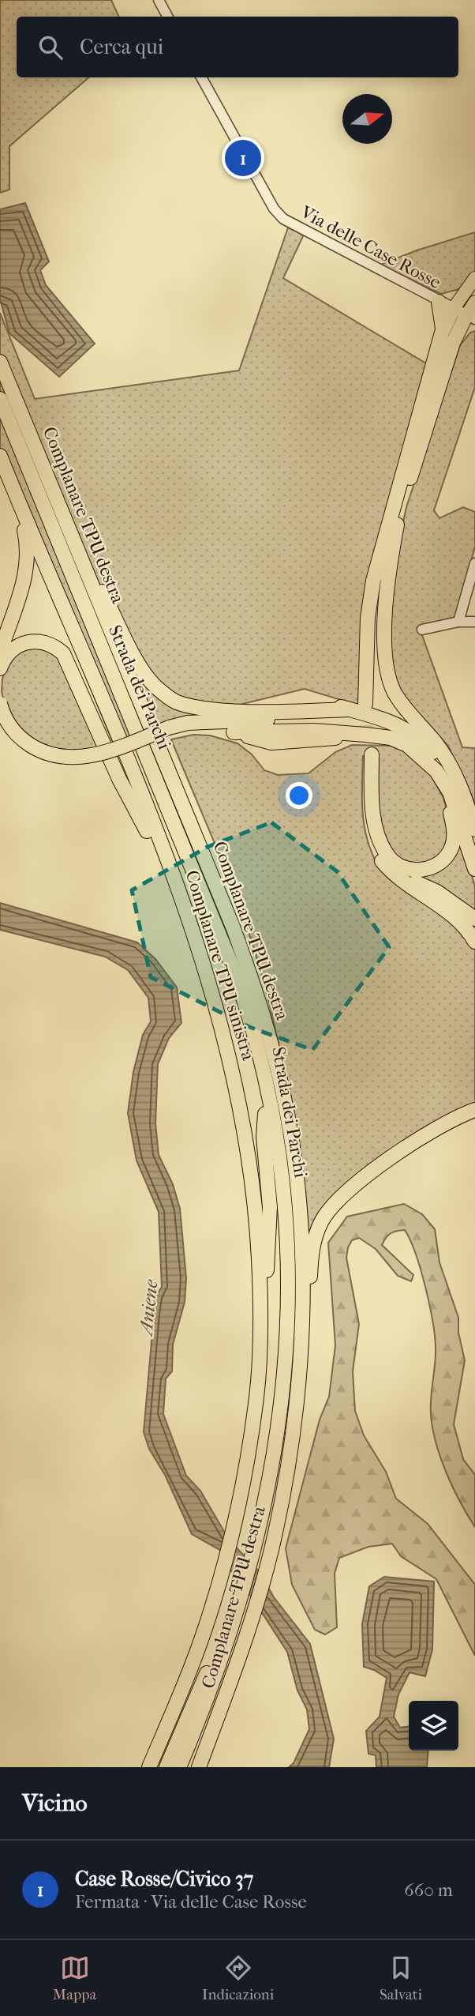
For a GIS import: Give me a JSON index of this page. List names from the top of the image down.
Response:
{
  "streets": {
    "highway": ["Complanare TPU destra", "Strada dei Parchi", "Complanare TPU sinistra"],
    "street": ["Via delle Case Rosse"]
  },
  "water": ["Aniene"],
  "north": "right",
  "page": {
    "search": "Cerca qui",
    "pins": "1",
    "heading": "Vicino",
    "list": [
      {
        "mark": "1",
        "name": "Case Rosse/Civico 37",
        "note": "Fermata · Via delle Case Rosse",
        "value": "660 m"
      }
    ],
    "nav": ["Mappa", "Indicazioni", "Salvati"]
  }
}
